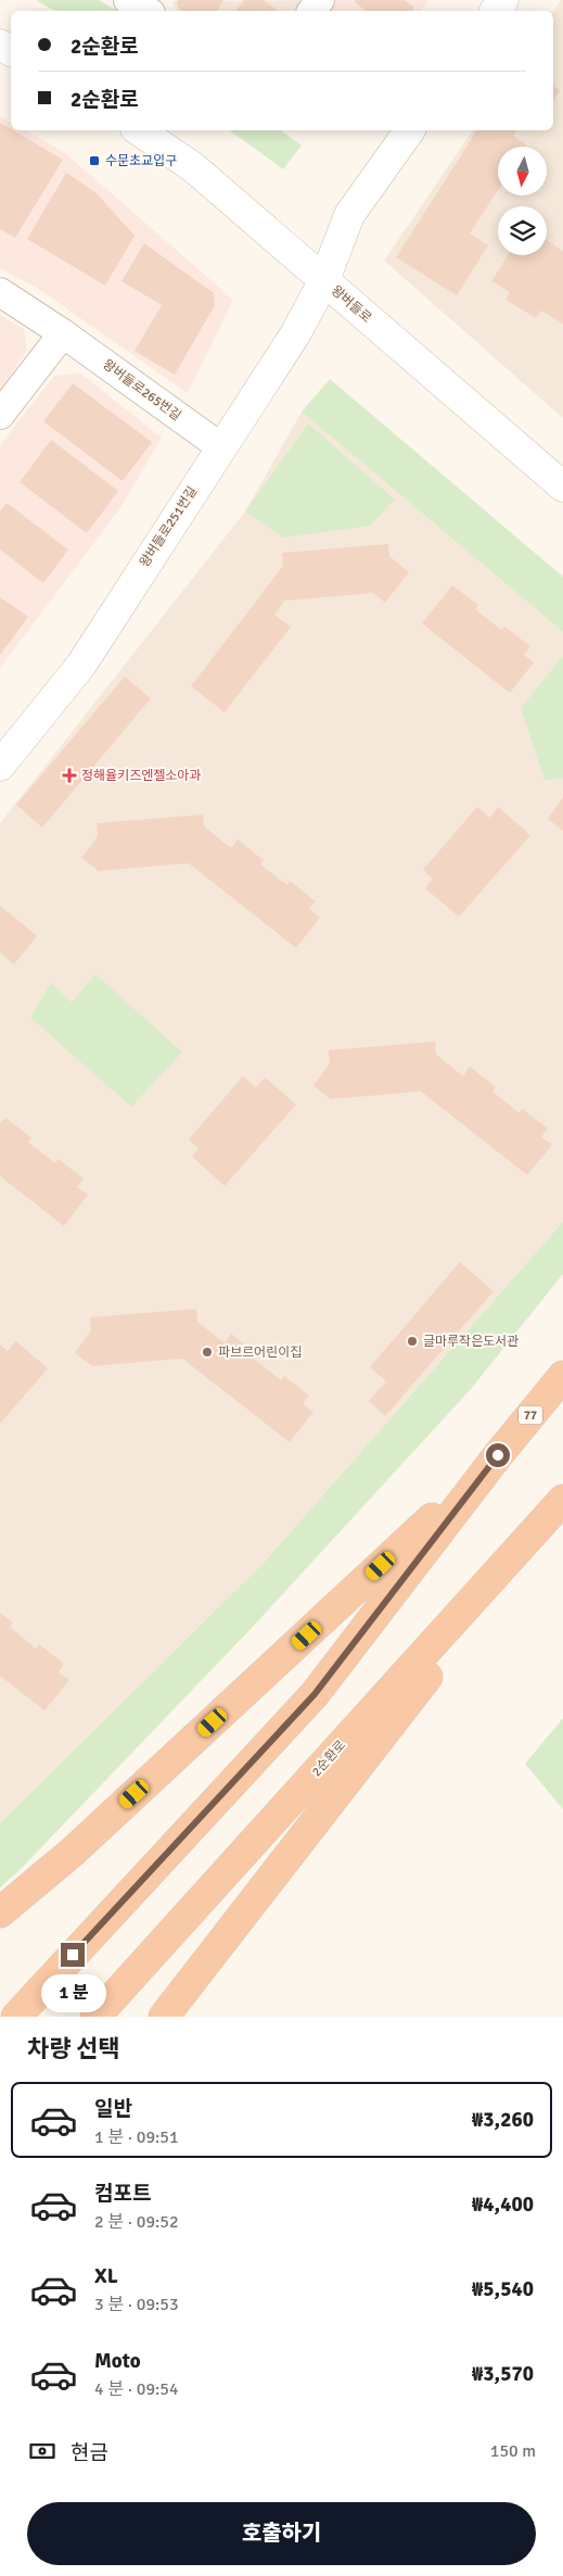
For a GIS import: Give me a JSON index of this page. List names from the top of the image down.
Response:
{
  "streets": {
    "highway": ["77", "2순환로"],
    "street": ["왕버들로", "왕버들로265번길", "왕버들로251번길"]
  },
  "crossings": [
    ["왕버들로", "왕버들로251번길"],
    ["왕버들로265번길", "왕버들로251번길"]
  ],
  "places": {
    "transit": ["수문초교입구"],
    "health": ["정해율키즈엔젤소아과"],
    "other": ["글마루작은도서관", "파브르어린이집"]
  },
  "north": "bottom",
  "page": {
    "banner": ["2순환로", "2순환로"],
    "bubble": "1 분",
    "heading": "차량 선택",
    "list": [
      {
        "name": "일반",
        "note": "1 분 · 09:51",
        "value": "₩3,260"
      },
      {
        "name": "컴포트",
        "note": "2 분 · 09:52",
        "value": "₩4,400"
      },
      {
        "name": "XL",
        "note": "3 분 · 09:53",
        "value": "₩5,540"
      },
      {
        "name": "Moto",
        "note": "4 분 · 09:54",
        "value": "₩3,570"
      }
    ],
    "pay": ["현금", "150 m"],
    "buttons": "호출하기"
  }
}
